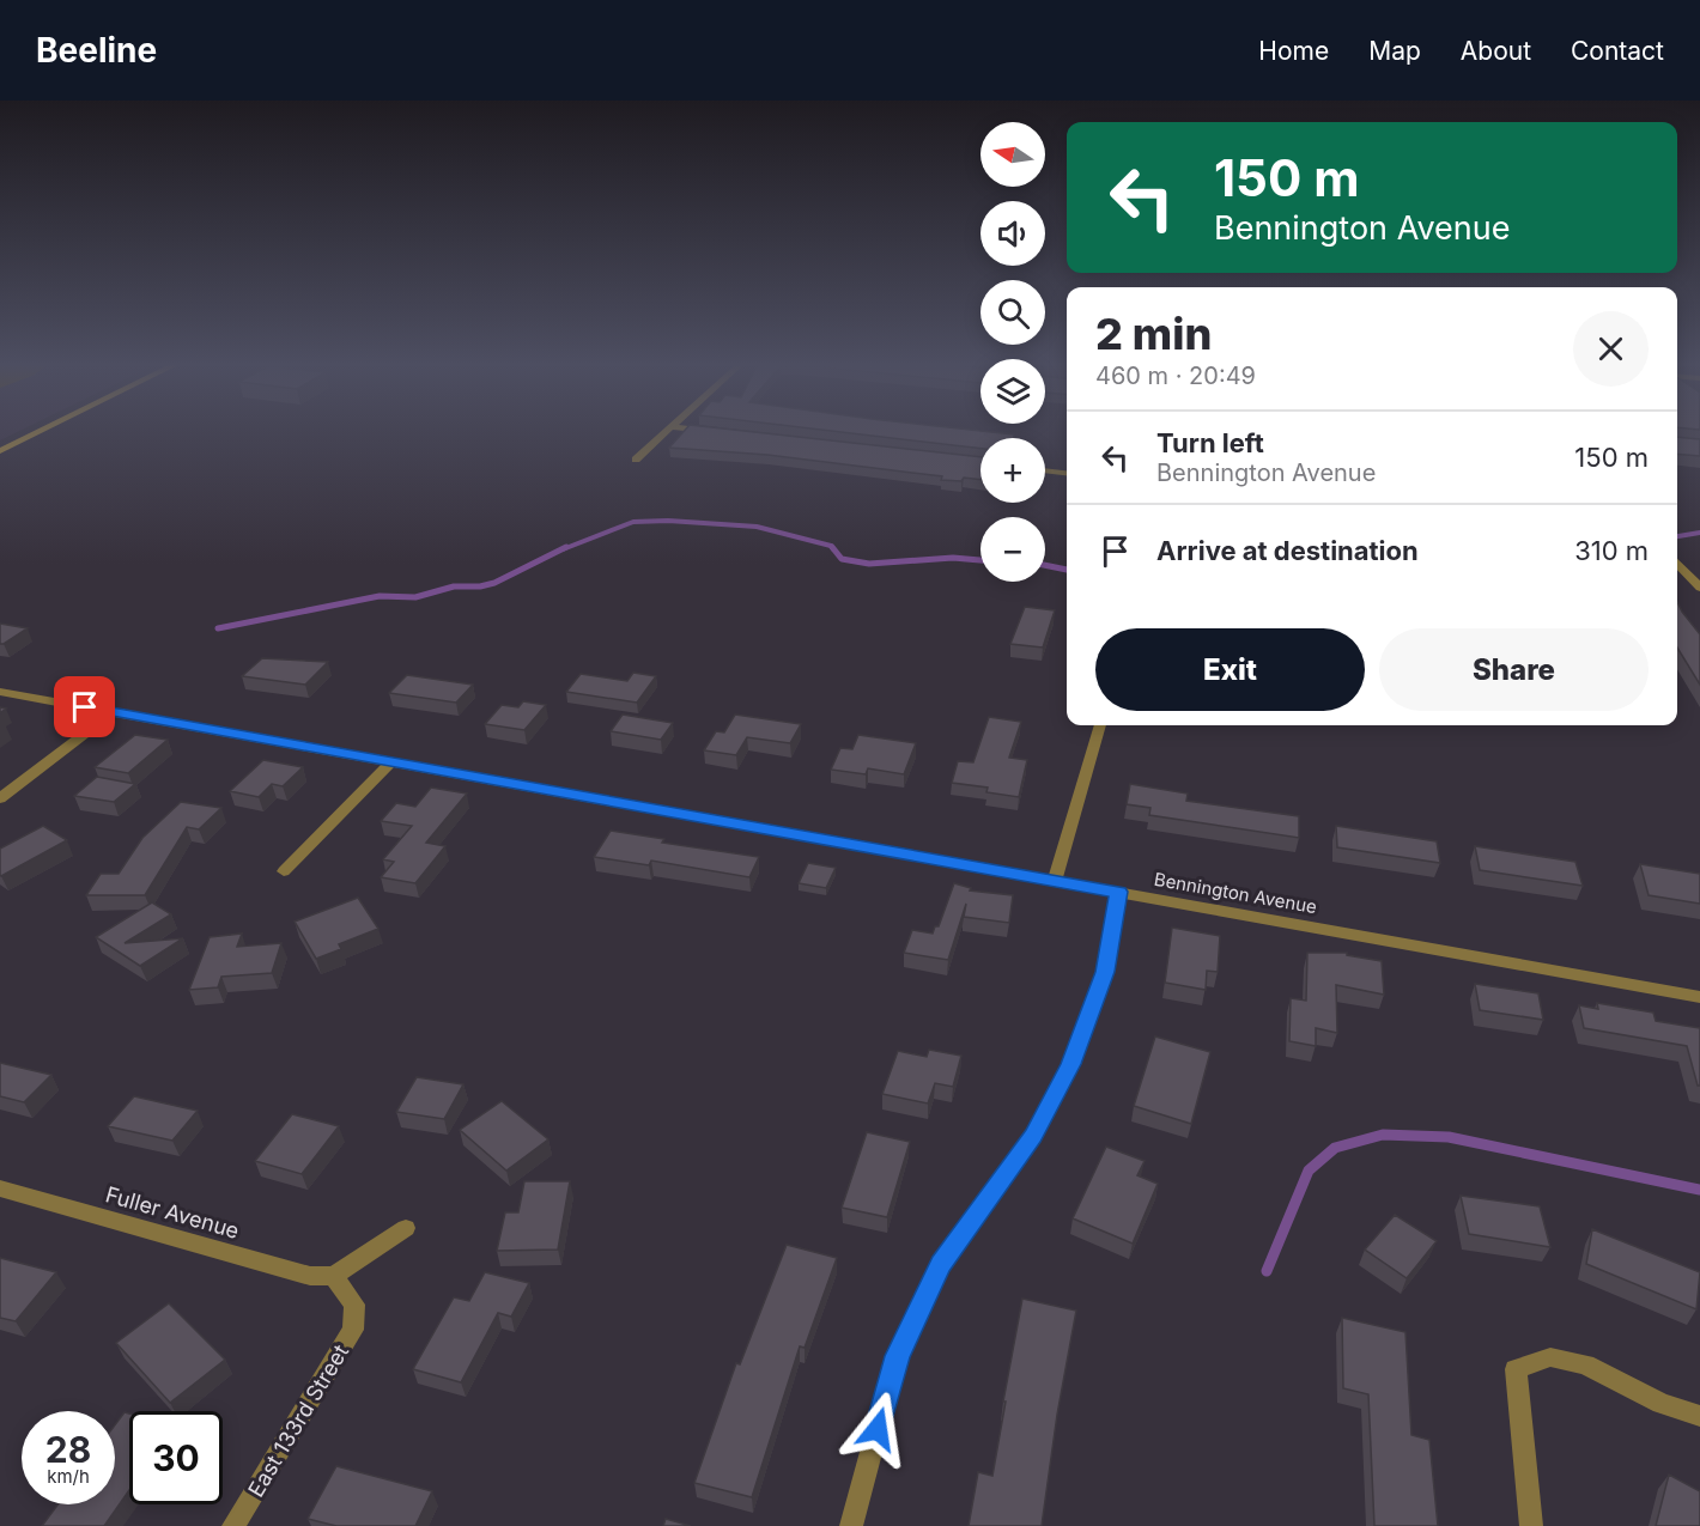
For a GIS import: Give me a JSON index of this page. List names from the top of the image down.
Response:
{
  "streets": {
    "street": ["Bennington Avenue", "Fuller Avenue", "East 133rd Street"]
  },
  "crossings": [
    ["Fuller Avenue", "East 133rd Street"]
  ],
  "north": "left",
  "page": {
    "header": "Beeline",
    "nav": [
      "Home",
      "Map",
      "About",
      "Contact"
    ],
    "map_buttons": ["+", "−"],
    "turn": ["150 m", "Bennington Avenue"],
    "heading": ["2 min", "460 m · 20:49"],
    "list": [
      {
        "name": "Turn left",
        "note": "Bennington Avenue",
        "value": "150 m"
      },
      {
        "name": "Arrive at destination",
        "value": "310 m"
      }
    ],
    "buttons": ["Exit", "Share"],
    "speed": "28 km/h",
    "limit": "30"
  }
}
